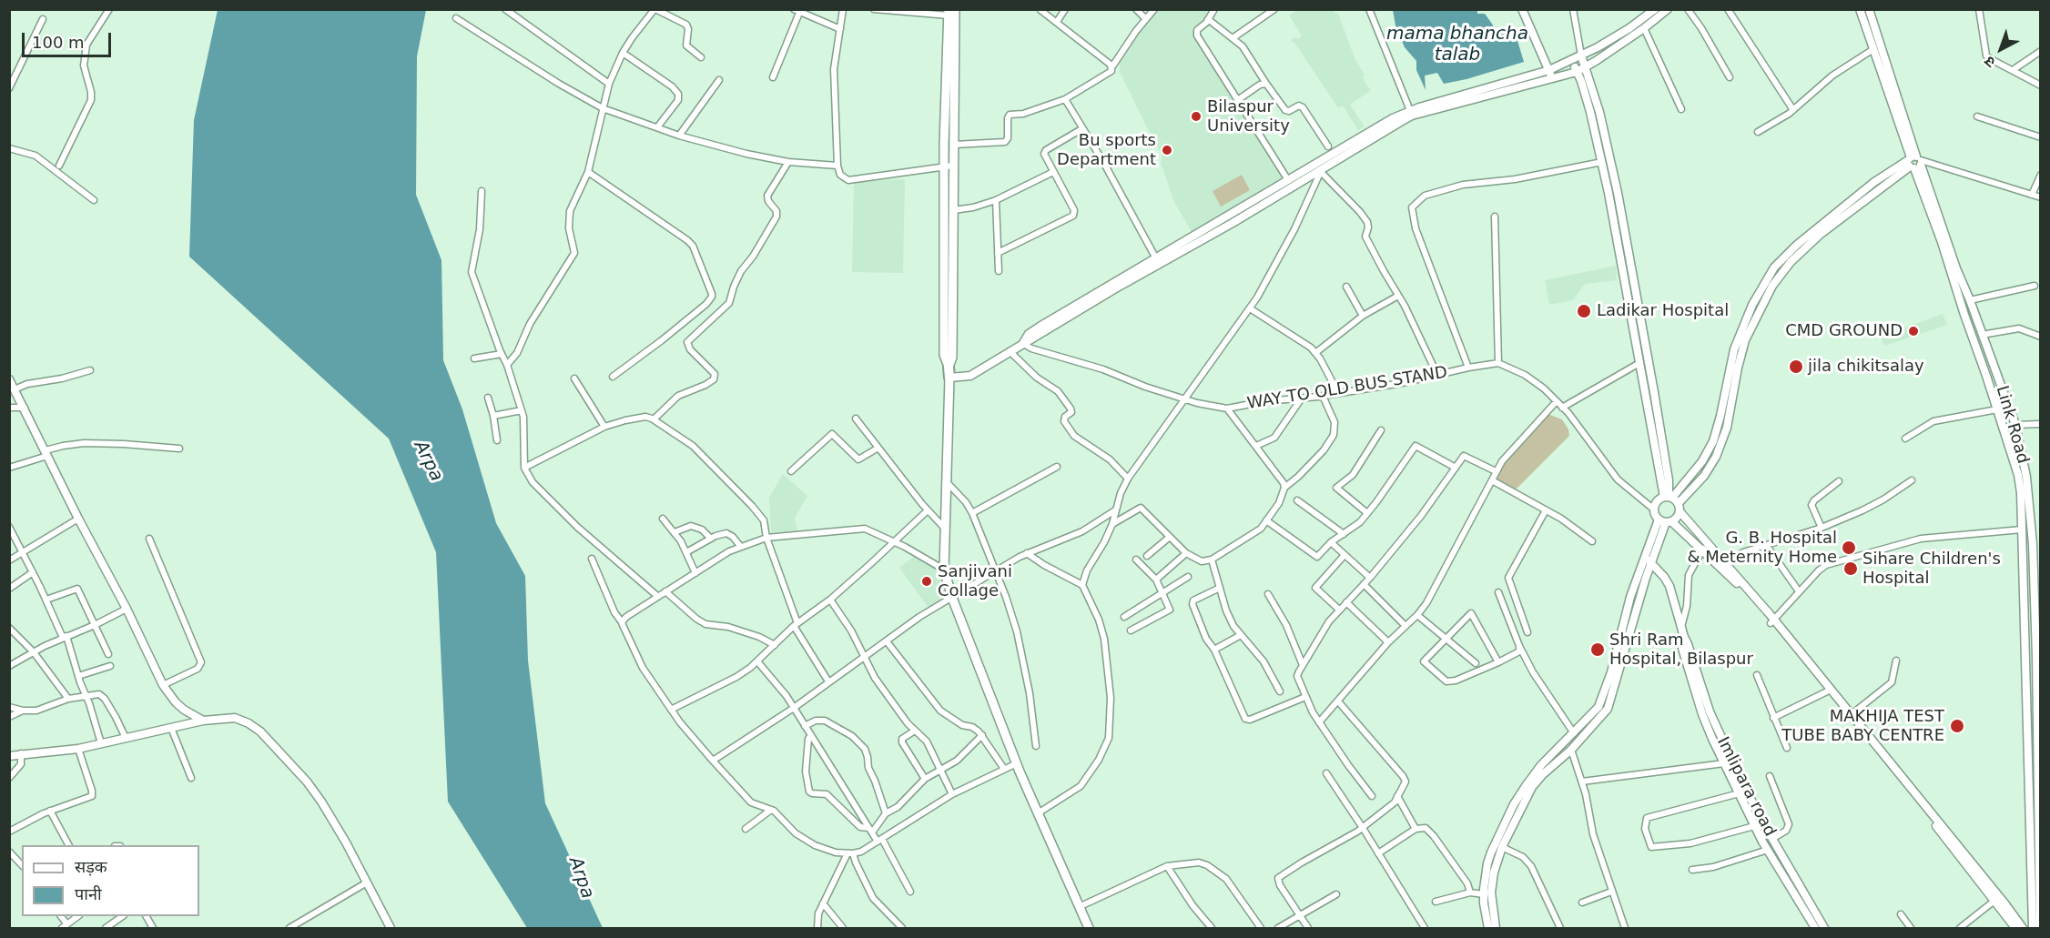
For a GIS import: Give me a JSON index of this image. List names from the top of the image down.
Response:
{
  "streets": {
    "street": ["WAY TO OLD BUS STAND", "Link Road", "Imlipara road"]
  },
  "water": ["mama bhancha talab", "Arpa"],
  "places": [
    "Bilaspur University",
    "Bu sports Department",
    "Ladikar Hospital",
    "CMD GROUND",
    "jila chikitsalay",
    "G. B. Hospital & Meternity Home",
    "Sihare Children's Hospital",
    "Sanjivani Collage",
    "Shri Ram Hospital, Bilaspur",
    "MAKHIJA TEST TUBE BABY CENTRE"
  ],
  "legend": ["सड़क", "पानी"],
  "scale_bar": "100 m",
  "north": "bottom left"
}
